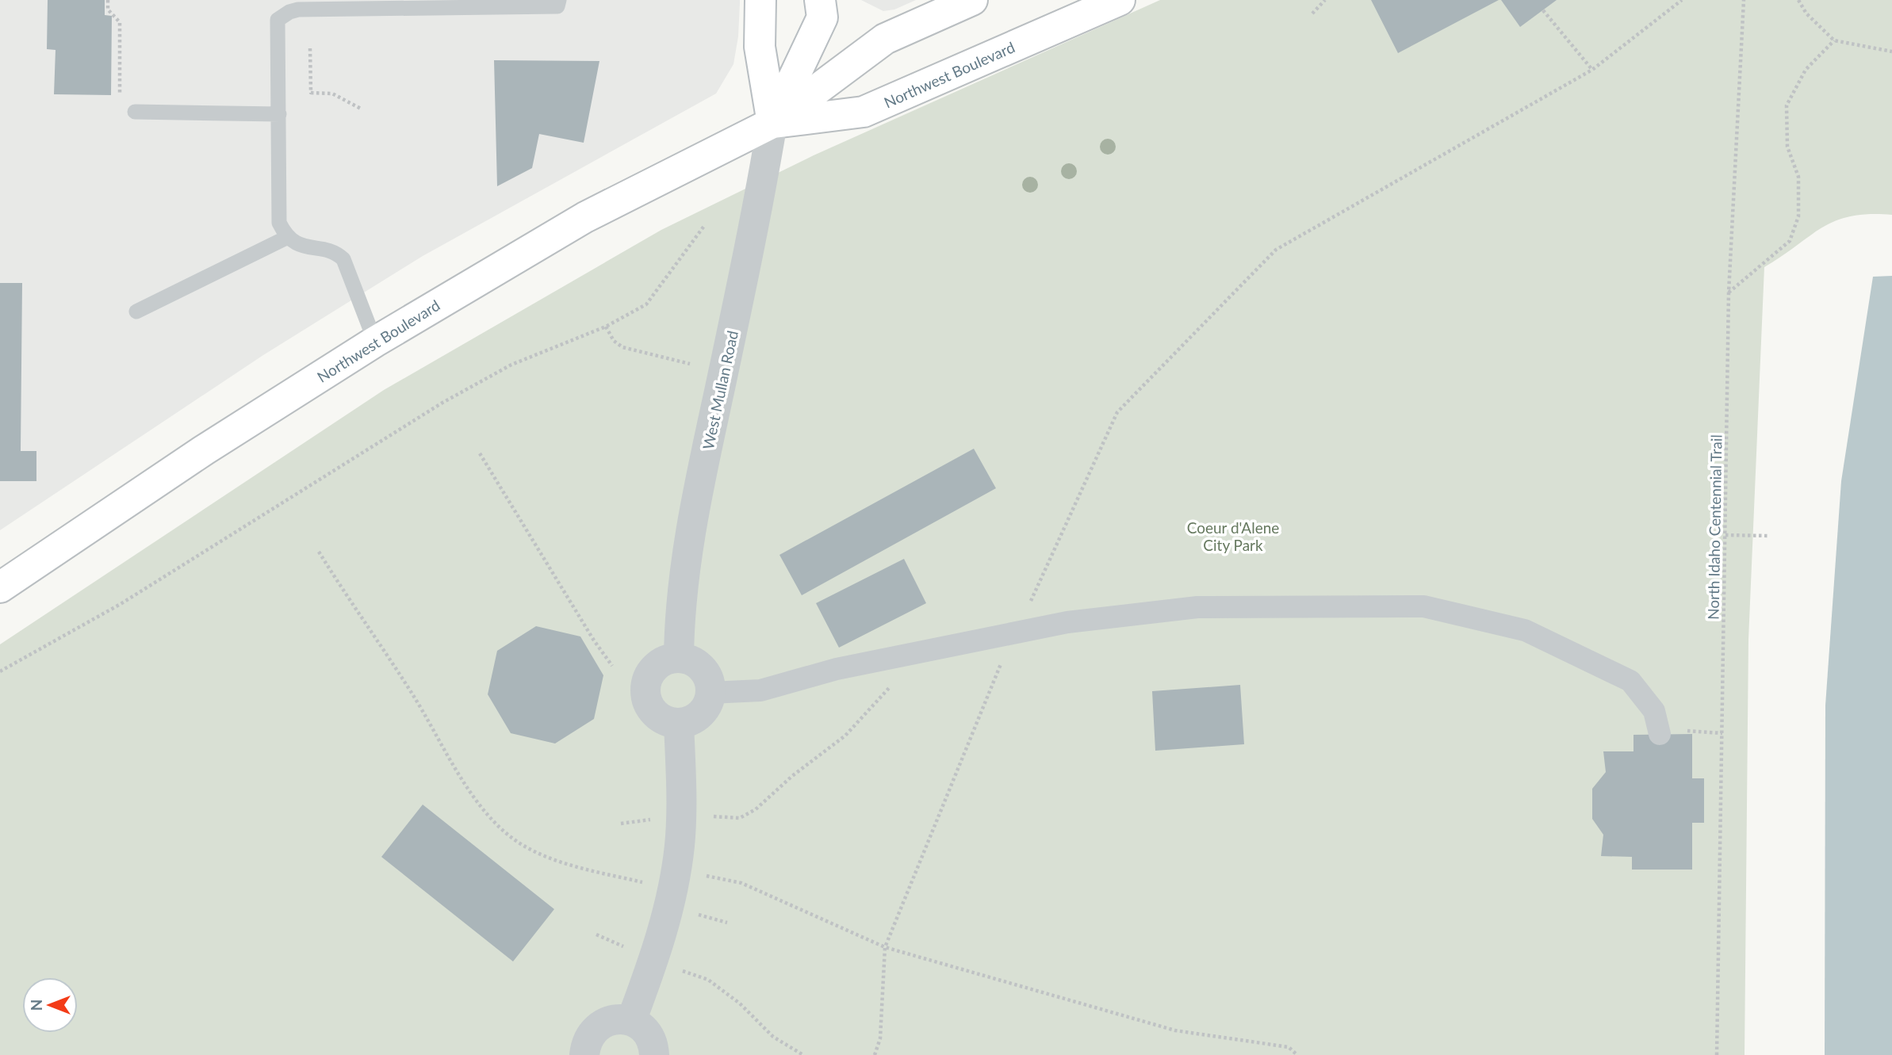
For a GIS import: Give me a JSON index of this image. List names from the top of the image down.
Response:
{
  "streets": {
    "main road": ["Northwest Boulevard"],
    "street": ["West Mullan Road"],
    "path": ["North Idaho Centennial Trail"]
  },
  "crossings": [
    ["Northwest Boulevard", "West Mullan Road"]
  ],
  "parks": ["Coeur d'Alene City Park"],
  "north": "left"
}
